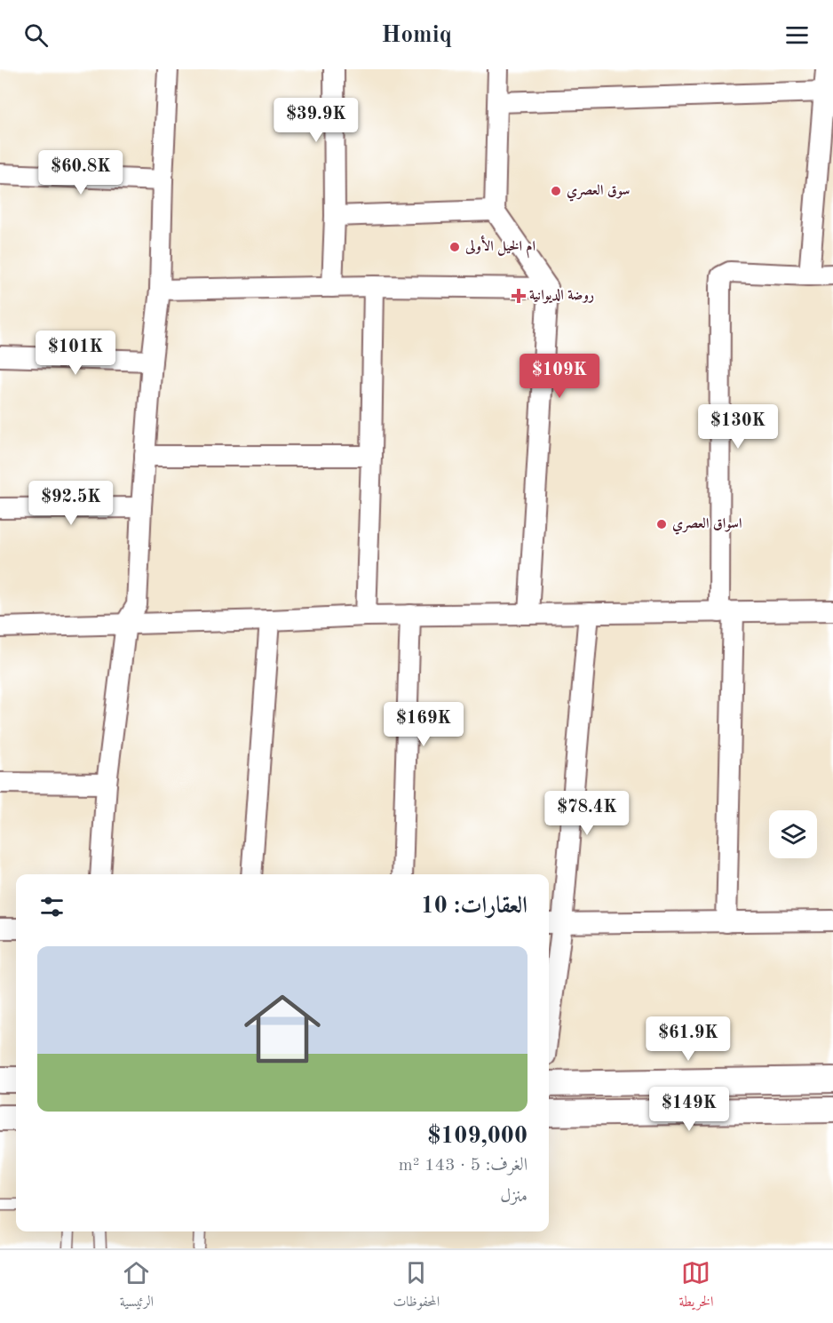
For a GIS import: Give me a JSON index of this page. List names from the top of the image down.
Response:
{
  "places": {
    "other": ["سوق العصري", "ام الخيل الأولى", "اسواق العصري"],
    "health": ["روضة الديوانية"]
  },
  "page": {
    "header": "Homiq",
    "price": [
      "$39.9K",
      "$60.8K",
      "$101K",
      "$109K",
      "$130K",
      "$92.5K",
      "$169K",
      "$78.4K",
      "$61.9K",
      "$149K"
    ],
    "heading": "العقارات: 10",
    "list": [
      {
        "name": "$109,000",
        "note": "الغرف: 5 · 143 m² · منزل"
      }
    ],
    "tabs": ["الخريطة", "المحفوظات", "الرئيسية"]
  }
}
